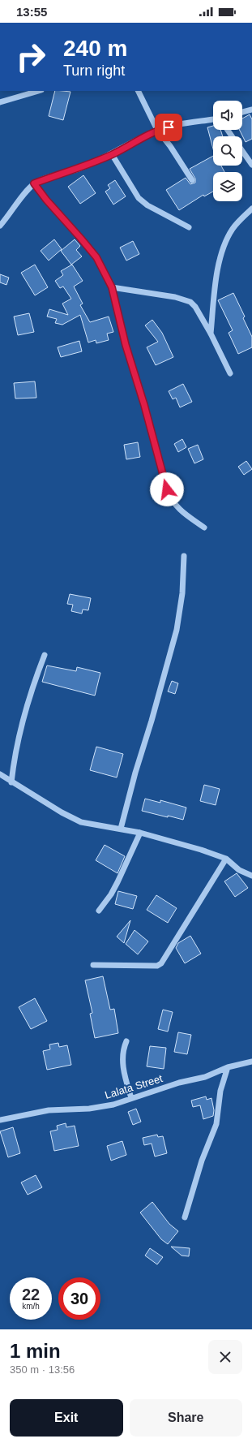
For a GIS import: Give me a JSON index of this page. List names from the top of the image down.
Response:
{
  "streets": {
    "street": ["Lalata Street"]
  },
  "page": {
    "status": "13:55",
    "turn": ["240 m", "Turn right"],
    "speed": "22 km/h",
    "limit": "30",
    "heading": ["1 min", "350 m · 13:56"],
    "buttons": ["Exit", "Share"]
  }
}
